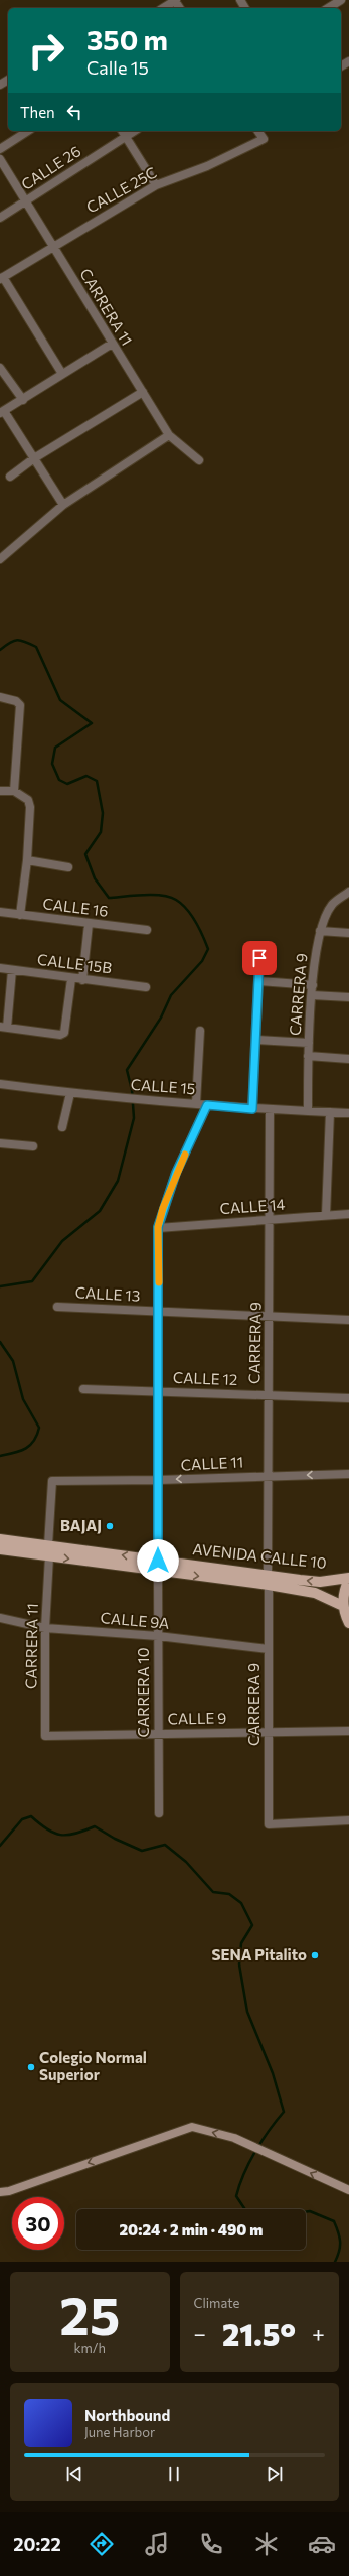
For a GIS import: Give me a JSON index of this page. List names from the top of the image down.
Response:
{
  "streets": {
    "main road": ["AVENIDA CALLE 10"],
    "street": [
      "CALLE 26",
      "CALLE 25C",
      "CARRERA 11",
      "CALLE 16",
      "CALLE 15B",
      "CARRERA 9",
      "CALLE 15",
      "CALLE 14",
      "CALLE 13",
      "CALLE 12",
      "CALLE 11",
      "CALLE 9A",
      "CARRERA 10",
      "CALLE 9"
    ]
  },
  "crossings": [
    ["CALLE 26", "CARRERA 11"],
    ["CALLE 25C", "CARRERA 11"],
    ["CARRERA 11", "AVENIDA CALLE 10"],
    ["CARRERA 11", "CALLE 9A"],
    ["CARRERA 11", "CALLE 9"],
    ["CARRERA 9", "CALLE 15"],
    ["CARRERA 9", "CALLE 14"],
    ["CARRERA 9", "CALLE 13"],
    ["CARRERA 9", "CALLE 12"],
    ["CARRERA 9", "CALLE 11"],
    ["CARRERA 9", "AVENIDA CALLE 10"],
    ["CARRERA 9", "CALLE 9A"],
    ["CARRERA 9", "CALLE 9"],
    ["CALLE 15", "CARRERA 10"],
    ["CALLE 14", "CARRERA 10"],
    ["CALLE 13", "CARRERA 10"],
    ["CALLE 12", "CARRERA 10"],
    ["CALLE 11", "AVENIDA CALLE 10"],
    ["CALLE 11", "CARRERA 10"],
    ["AVENIDA CALLE 10", "CARRERA 10"],
    ["CALLE 9A", "CARRERA 10"],
    ["CARRERA 10", "CALLE 9"]
  ],
  "one_way": ["CALLE 11"],
  "places": ["BAJAJ", "SENA Pitalito", "Colegio Normal Superior"],
  "page": {
    "turn": ["350 m", "Calle 15"],
    "then": "Then",
    "limit": "30",
    "trip": "20:24 · 2 min · 490 m",
    "tile": [
      ["25", "km/h"],
      "Climate"
    ],
    "heat": ["−", "21.5°", "+"],
    "song": ["Northbound", "June Harbor"],
    "tabs": "20:22"
  }
}
